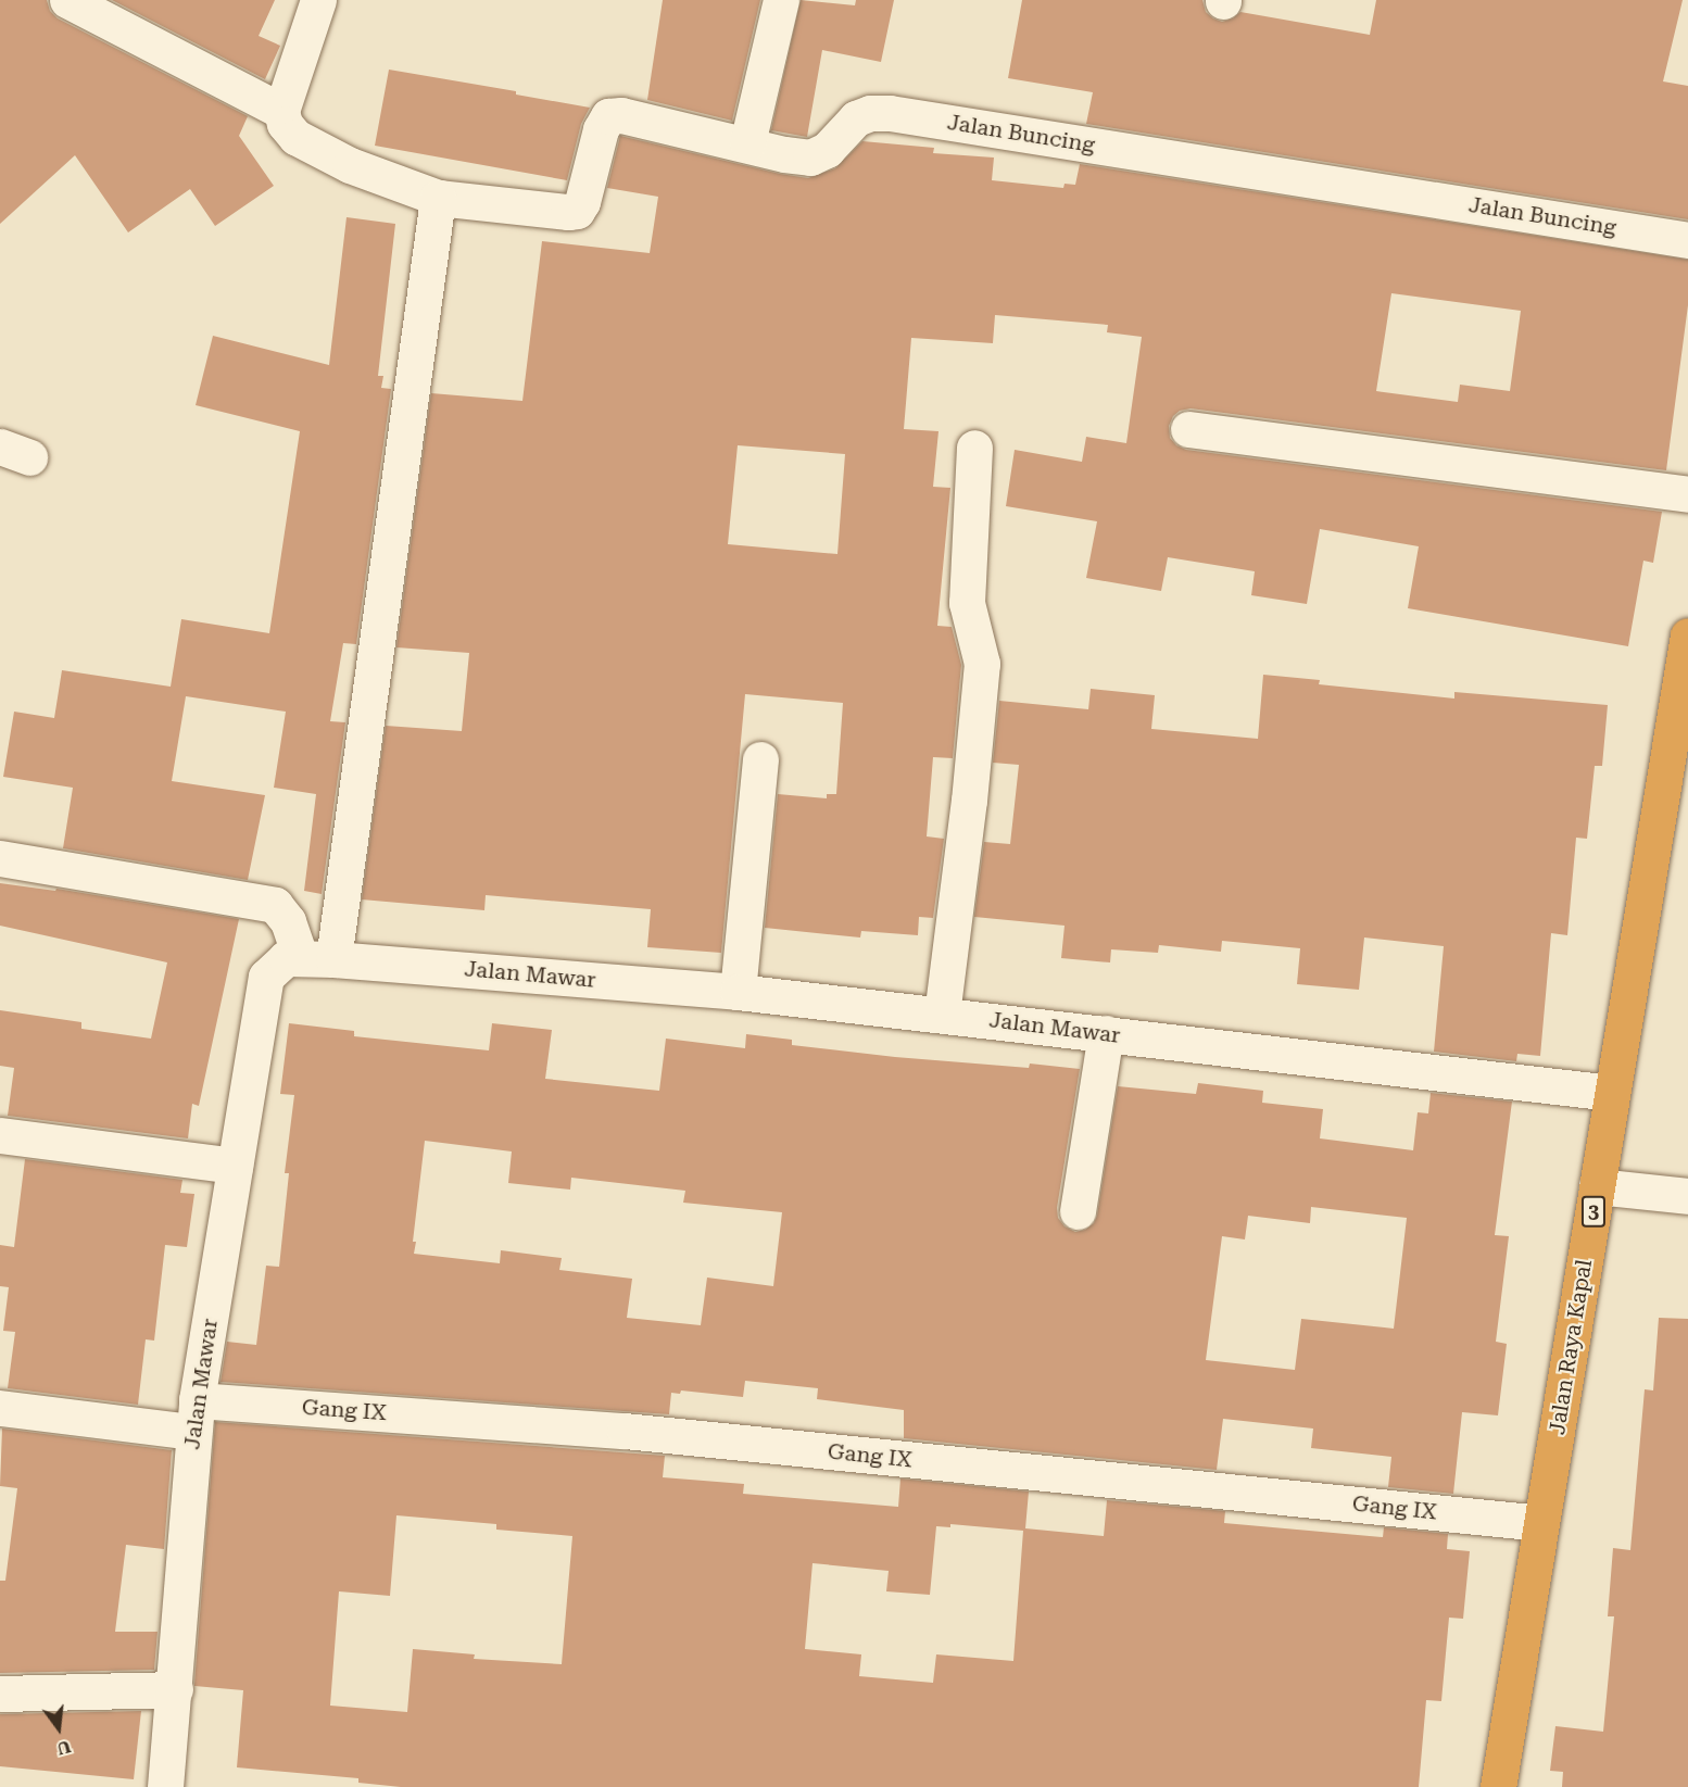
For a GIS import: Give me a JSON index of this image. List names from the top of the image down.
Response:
{
  "streets": {
    "highway": ["3", "Jalan Raya Kapal"],
    "street": ["Jalan Buncing", "Jalan Mawar", "Gang IX"]
  },
  "crossings": [
    ["Jalan Mawar", "Jalan Raya Kapal"],
    ["Jalan Mawar", "Gang IX"],
    ["Jalan Raya Kapal", "Gang IX"]
  ],
  "north": "bottom"
}
